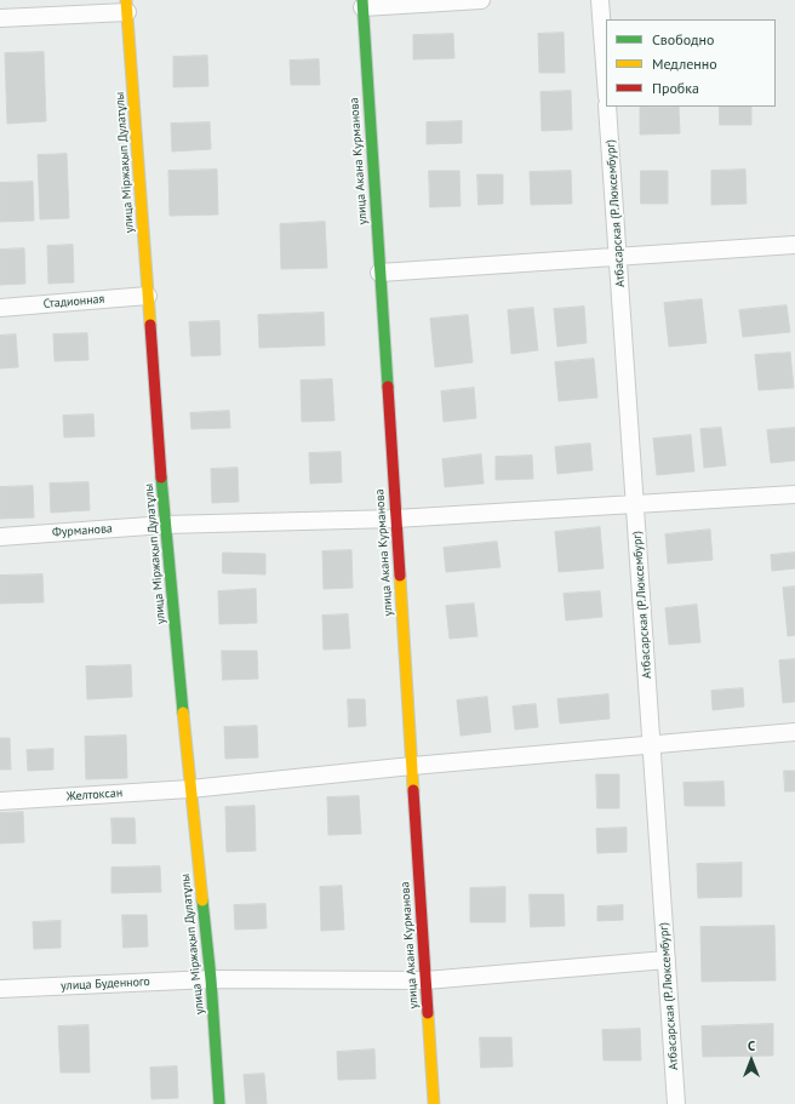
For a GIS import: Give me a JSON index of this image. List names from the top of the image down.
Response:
{
  "streets": {
    "main road": ["улица Акана Курманова", "улица Міржақып Дулатұлы"],
    "street": [
      "Атбасарская (Р.Люксембург)",
      "Стадионная",
      "Фурманова",
      "Желтоксан",
      "улица Буденного"
    ]
  },
  "crossings": [
    ["улица Акана Курманова", "Фурманова"],
    ["улица Акана Курманова", "Желтоксан"],
    ["улица Акана Курманова", "улица Буденного"],
    ["улица Міржақып Дулатұлы", "Стадионная"],
    ["улица Міржақып Дулатұлы", "Фурманова"],
    ["улица Міржақып Дулатұлы", "Желтоксан"],
    ["улица Міржақып Дулатұлы", "улица Буденного"],
    ["Атбасарская (Р.Люксембург)", "Фурманова"],
    ["Атбасарская (Р.Люксембург)", "Желтоксан"],
    ["Атбасарская (Р.Люксембург)", "улица Буденного"]
  ],
  "legend": ["Свободно", "Медленно", "Пробка"],
  "north": "top"
}
